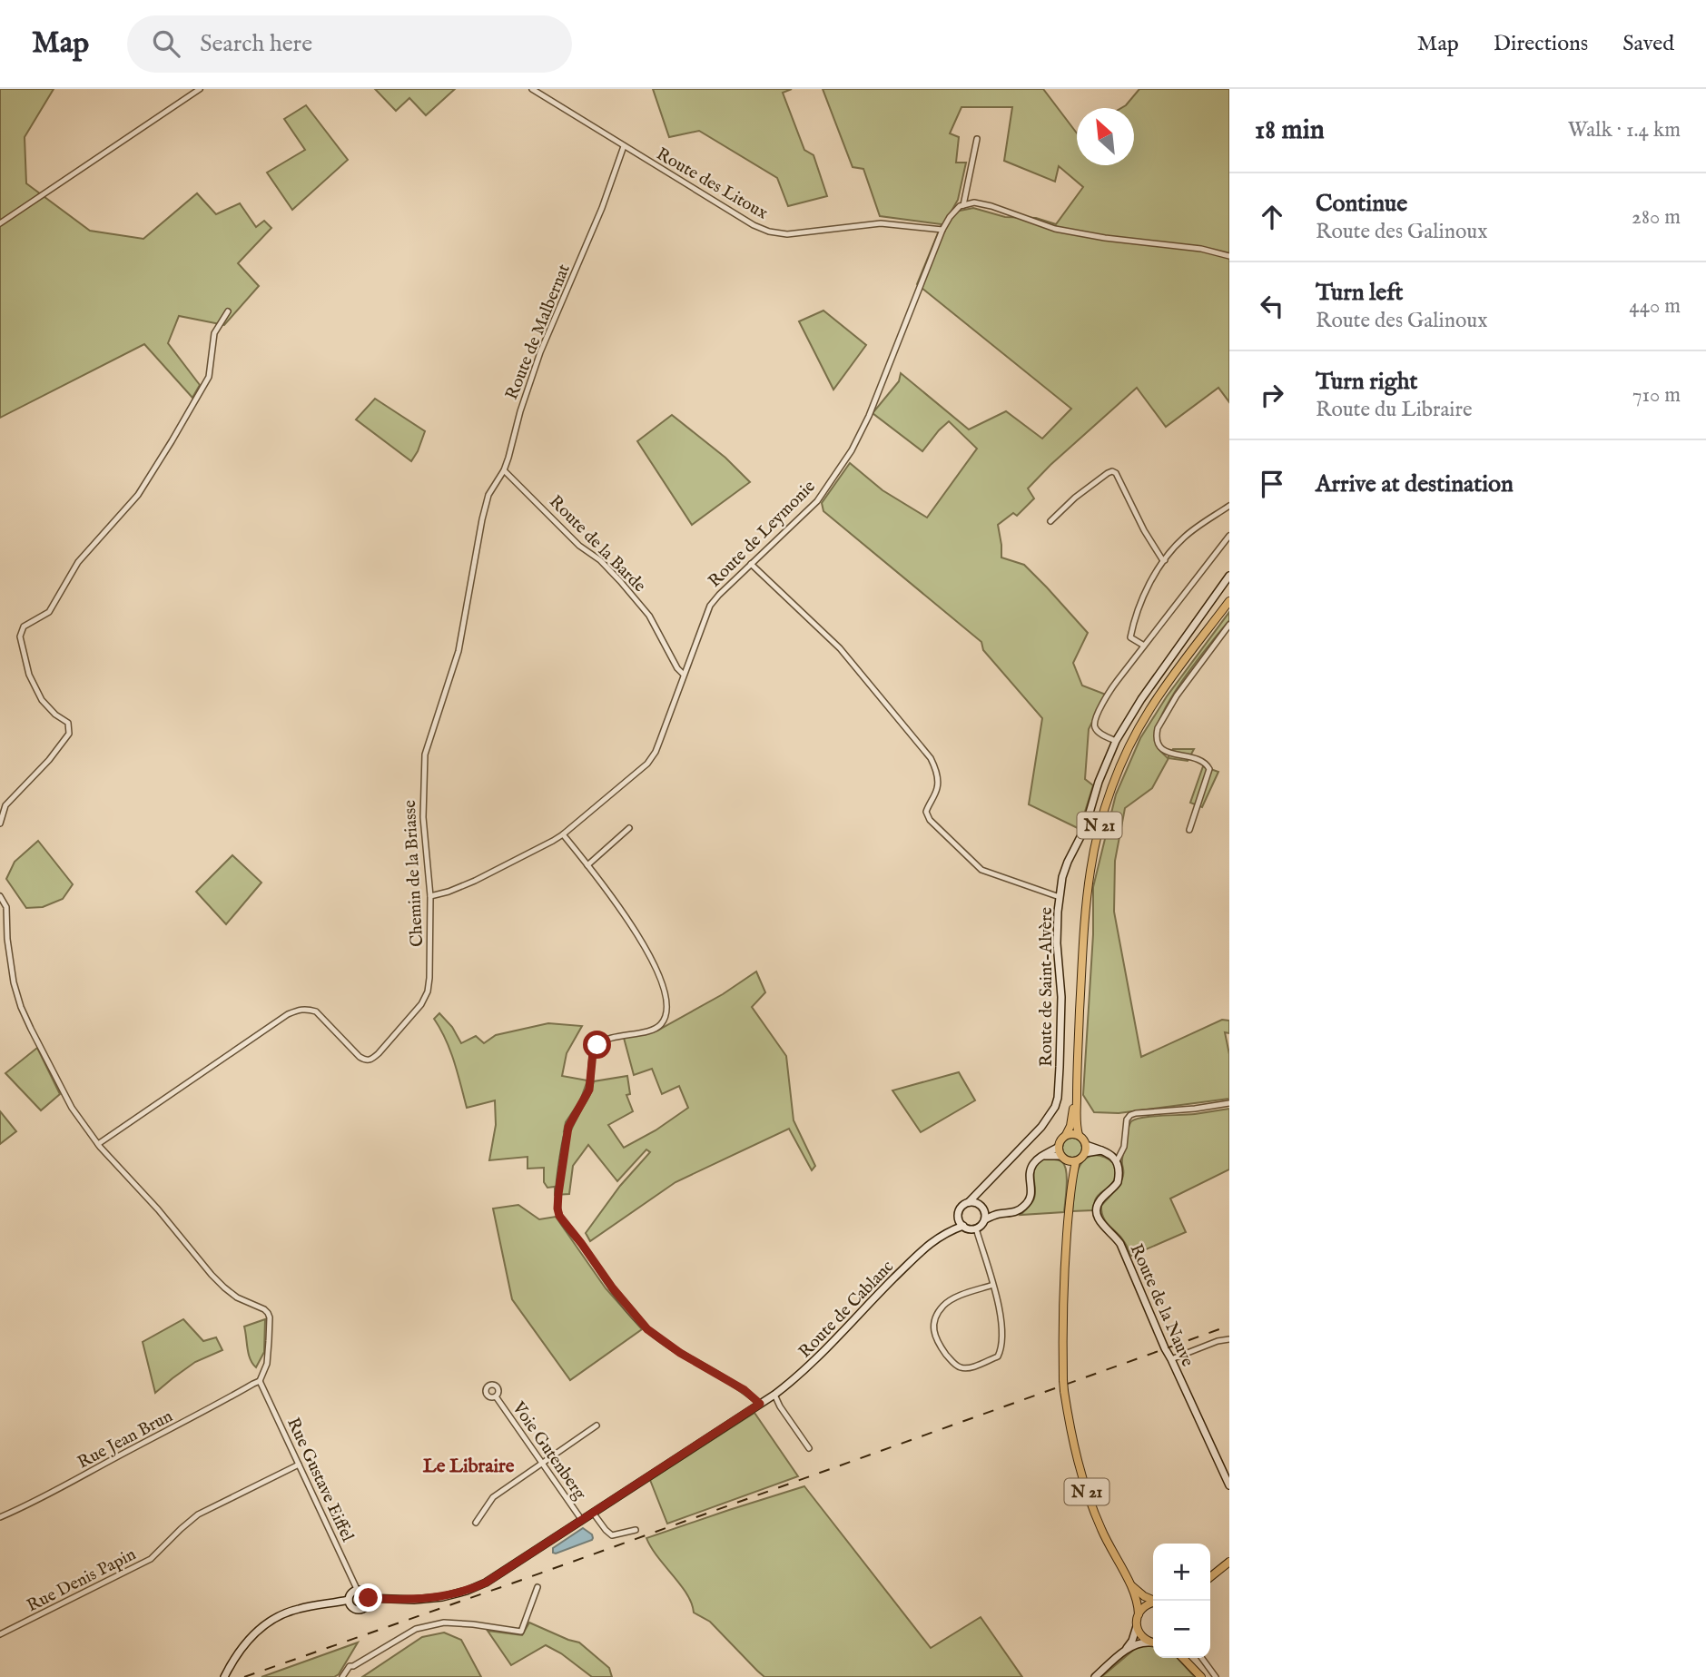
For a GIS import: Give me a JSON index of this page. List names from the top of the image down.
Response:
{
  "streets": {
    "main road": [
      "N 21",
      "Route de Saint-Alvère",
      "Route de la Nauve",
      "Route de Cablanc"
    ],
    "street": [
      "Route des Litoux",
      "Route de Malbernat",
      "Route de Leymonie",
      "Route de la Barde",
      "Chemin de la Briasse",
      "Rue Jean Brun",
      "Voie Gutenberg",
      "Rue Gustave Eiffel",
      "Rue Denis Papin"
    ]
  },
  "crossings": [
    ["Route des Litoux", "Route de Malbernat"],
    ["Route des Litoux", "Route de Leymonie"],
    ["Route de Malbernat", "Route de la Barde"],
    ["Route de Malbernat", "Chemin de la Briasse"],
    ["Route de Leymonie", "Route de la Barde"],
    ["Route de Leymonie", "Chemin de la Briasse"],
    ["Route de Cablanc", "Voie Gutenberg"],
    ["Route de Cablanc", "Rue Gustave Eiffel"],
    ["Rue Jean Brun", "Rue Gustave Eiffel"],
    ["Rue Gustave Eiffel", "Rue Denis Papin"]
  ],
  "districts": ["Le Libraire"],
  "north": "top left",
  "page": {
    "header": "Map",
    "search": "Search here",
    "nav": ["Map", "Directions", "Saved"],
    "heading": ["18 min", "Walk · 1.4 km"],
    "list": [
      ["Continue", "Route des Galinoux", "280 m"],
      ["Turn left", "Route des Galinoux", "440 m"],
      ["Turn right", "Route du Libraire", "710 m"],
      "Arrive at destination"
    ],
    "map_buttons": ["+", "−"]
  }
}
